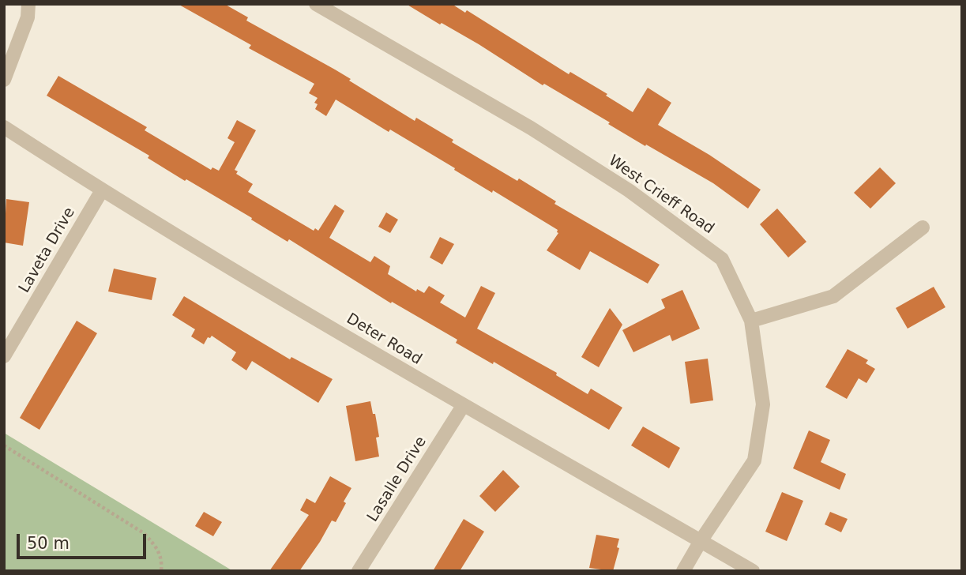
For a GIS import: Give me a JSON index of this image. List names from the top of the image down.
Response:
{
  "streets": {
    "street": [
      "West Crieff Road",
      "Laveta Drive",
      "Deter Road",
      "Lasalle Drive"
    ]
  },
  "crossings": [
    ["West Crieff Road", "Deter Road"],
    ["Laveta Drive", "Deter Road"],
    ["Deter Road", "Lasalle Drive"]
  ],
  "scale_bar": "50 m"
}
